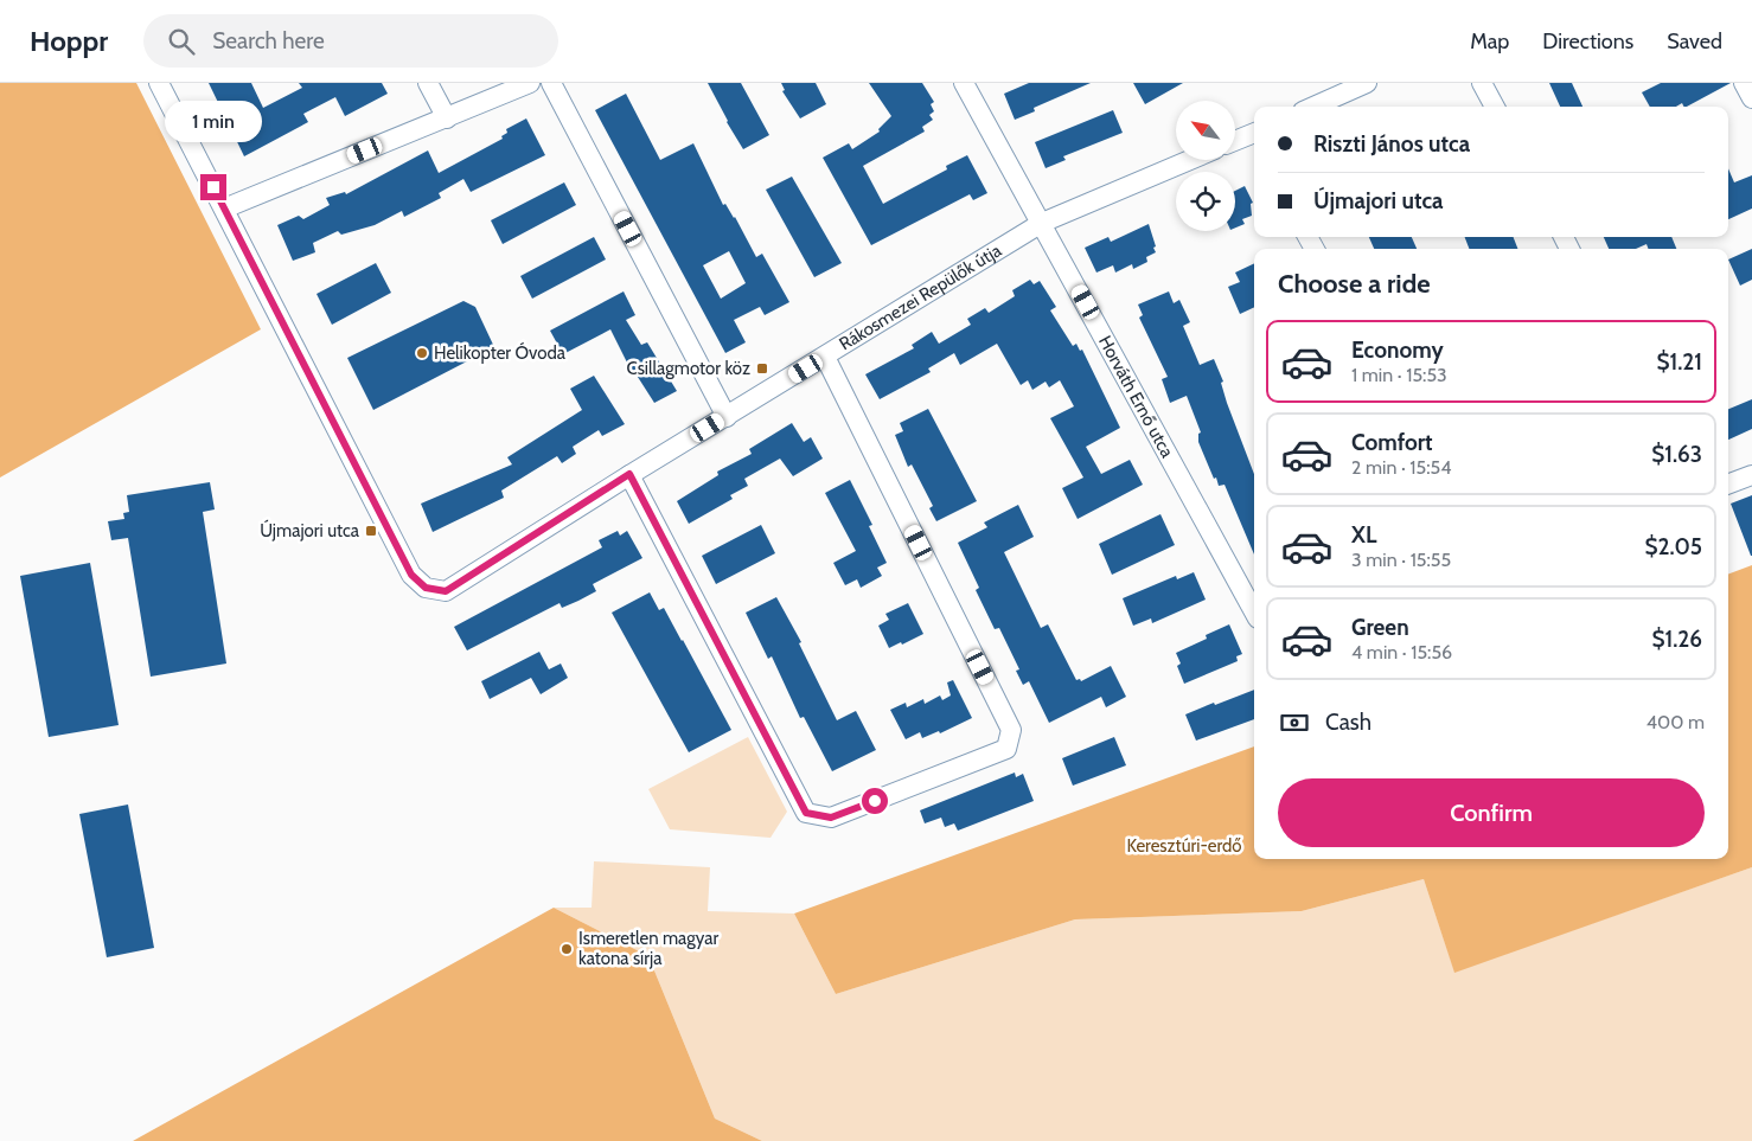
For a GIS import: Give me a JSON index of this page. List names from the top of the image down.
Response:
{
  "streets": {
    "street": ["Rákosmezei Repülők útja", "Horváth Ernő utca"]
  },
  "crossings": [
    ["Rákosmezei Repülők útja", "Horváth Ernő utca"]
  ],
  "parks": ["Keresztúri-erdő"],
  "places": {
    "other": ["Helikopter Óvoda", "Ismeretlen magyar katona sírja"],
    "transit": ["Csillagmotor köz", "Újmajori utca"]
  },
  "north": "top left",
  "page": {
    "header": "Hoppr",
    "search": "Search here",
    "nav": ["Map", "Directions", "Saved"],
    "bubble": "1 min",
    "banner": ["Riszti János utca", "Újmajori utca"],
    "heading": "Choose a ride",
    "list": [
      {
        "name": "Economy",
        "note": "1 min · 15:53",
        "value": "$1.21"
      },
      {
        "name": "Comfort",
        "note": "2 min · 15:54",
        "value": "$1.63"
      },
      {
        "name": "XL",
        "note": "3 min · 15:55",
        "value": "$2.05"
      },
      {
        "name": "Green",
        "note": "4 min · 15:56",
        "value": "$1.26"
      }
    ],
    "pay": ["Cash", "400 m"],
    "buttons": "Confirm"
  }
}
